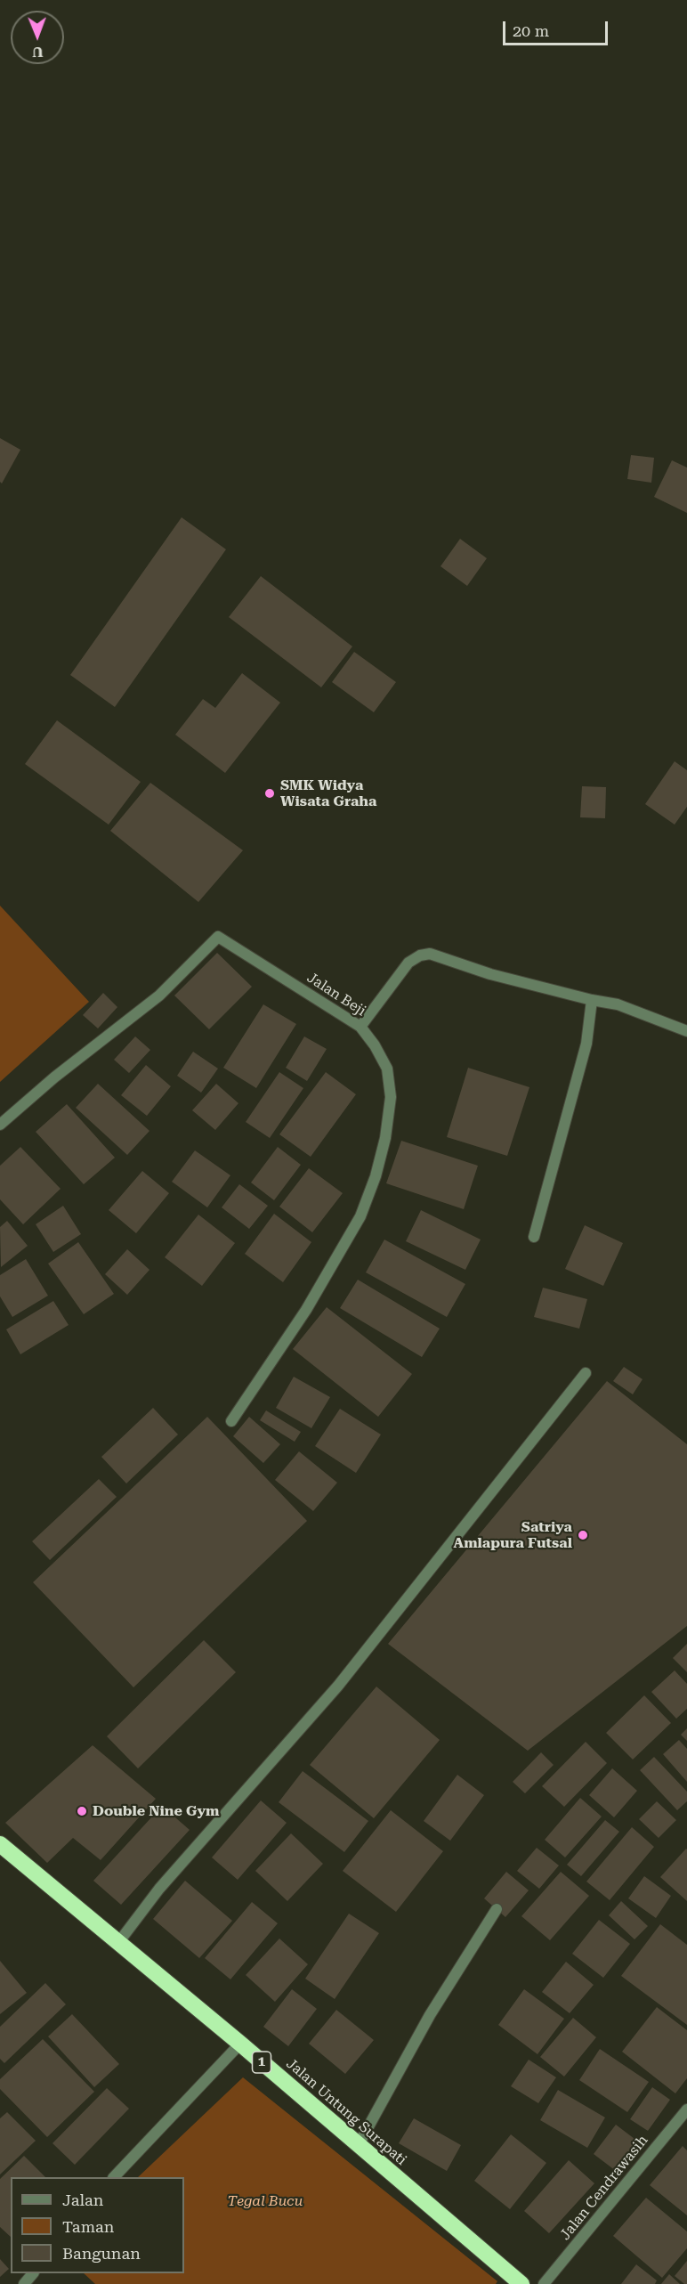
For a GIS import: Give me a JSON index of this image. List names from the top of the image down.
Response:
{
  "streets": {
    "highway": ["1", "Jalan Untung Surapati"],
    "street": ["Jalan Beji", "Jalan Cendrawasih"]
  },
  "parks": ["Tegal Bucu"],
  "places": ["SMK Widya Wisata Graha", "Satriya Amlapura Futsal", "Double Nine Gym"],
  "legend": ["Jalan", "Taman", "Bangunan"],
  "scale_bar": "20 m",
  "north": "bottom"
}
